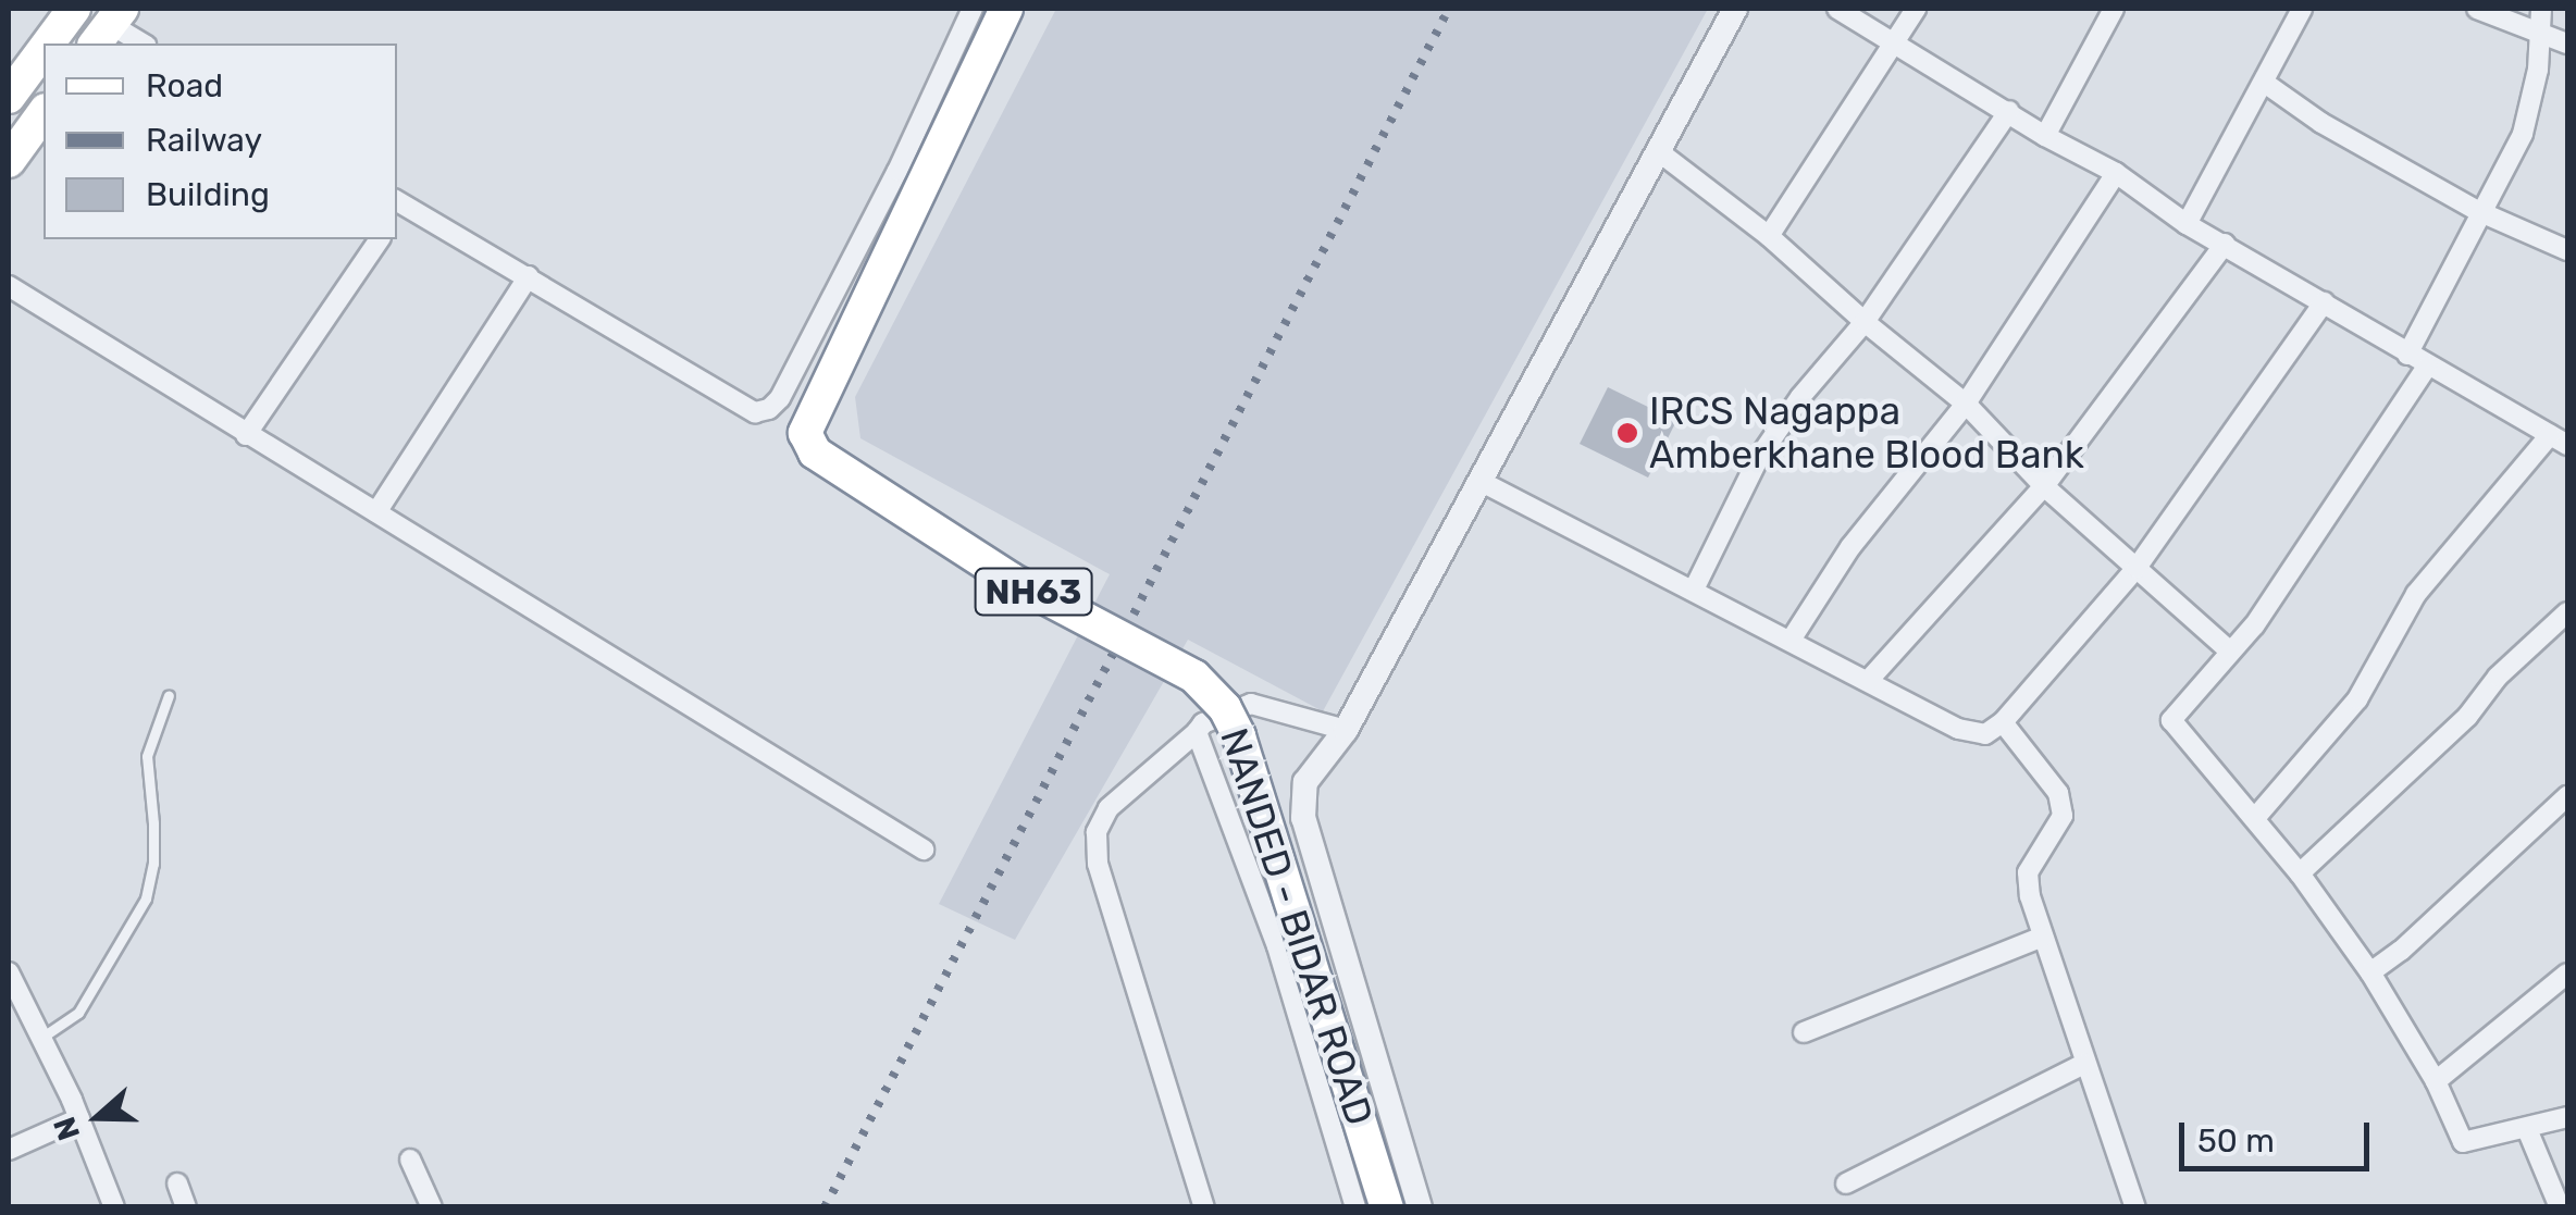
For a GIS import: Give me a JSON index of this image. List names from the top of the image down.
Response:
{
  "streets": {
    "main road": ["NH63", "NANDED - BIDAR ROAD"]
  },
  "places": ["IRCS Nagappa Amberkhane Blood Bank"],
  "legend": ["Road", "Railway", "Building"],
  "scale_bar": "50 m",
  "north": "left"
}
